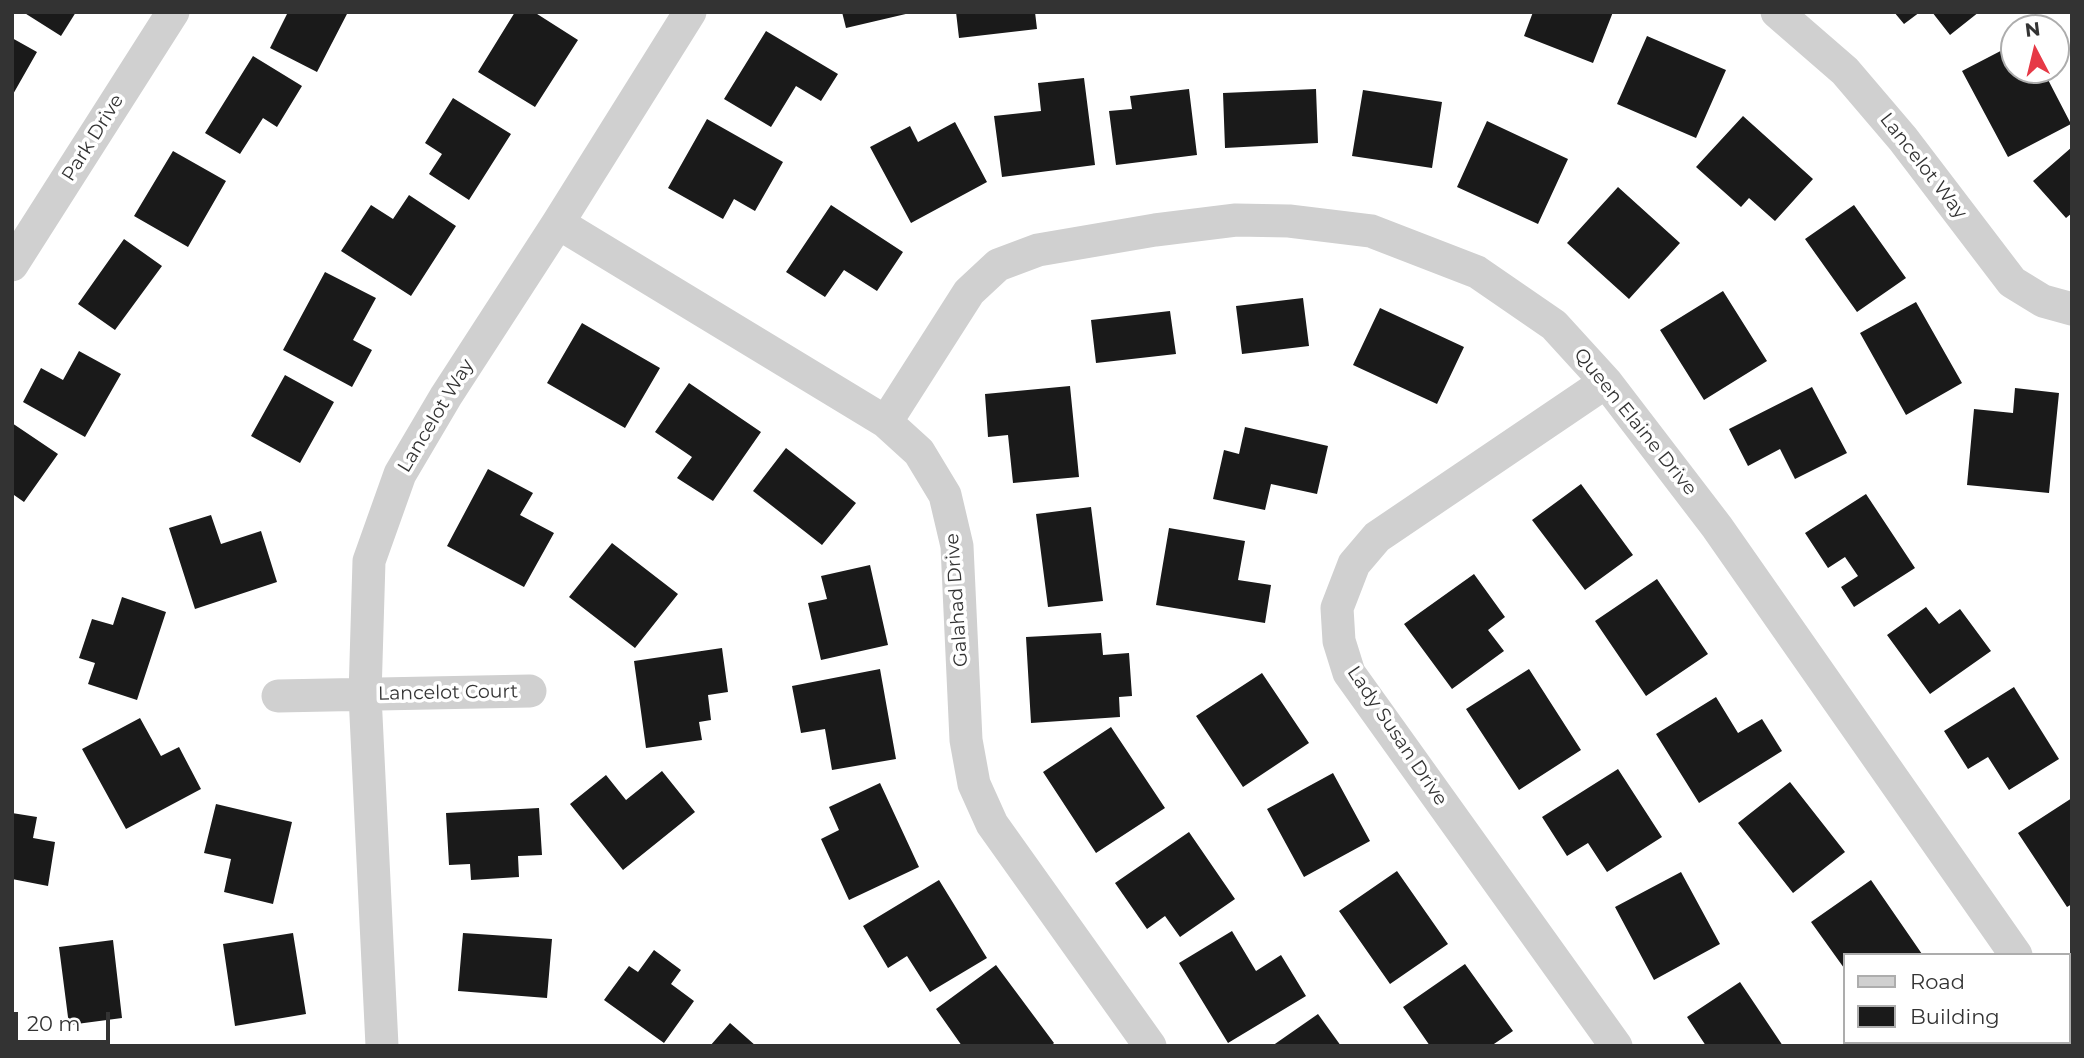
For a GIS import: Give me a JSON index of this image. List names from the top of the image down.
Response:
{
  "streets": {
    "street": [
      "Park Drive",
      "Lancelot Way",
      "Queen Elaine Drive",
      "Galahad Drive",
      "Lancelot Court",
      "Lady Susan Drive"
    ]
  },
  "crossings": [
    ["Lancelot Way", "Galahad Drive"],
    ["Lancelot Way", "Lancelot Court"],
    ["Queen Elaine Drive", "Galahad Drive"],
    ["Queen Elaine Drive", "Lady Susan Drive"]
  ],
  "legend": ["Road", "Building"],
  "scale_bar": "20 m",
  "north": "top"
}
